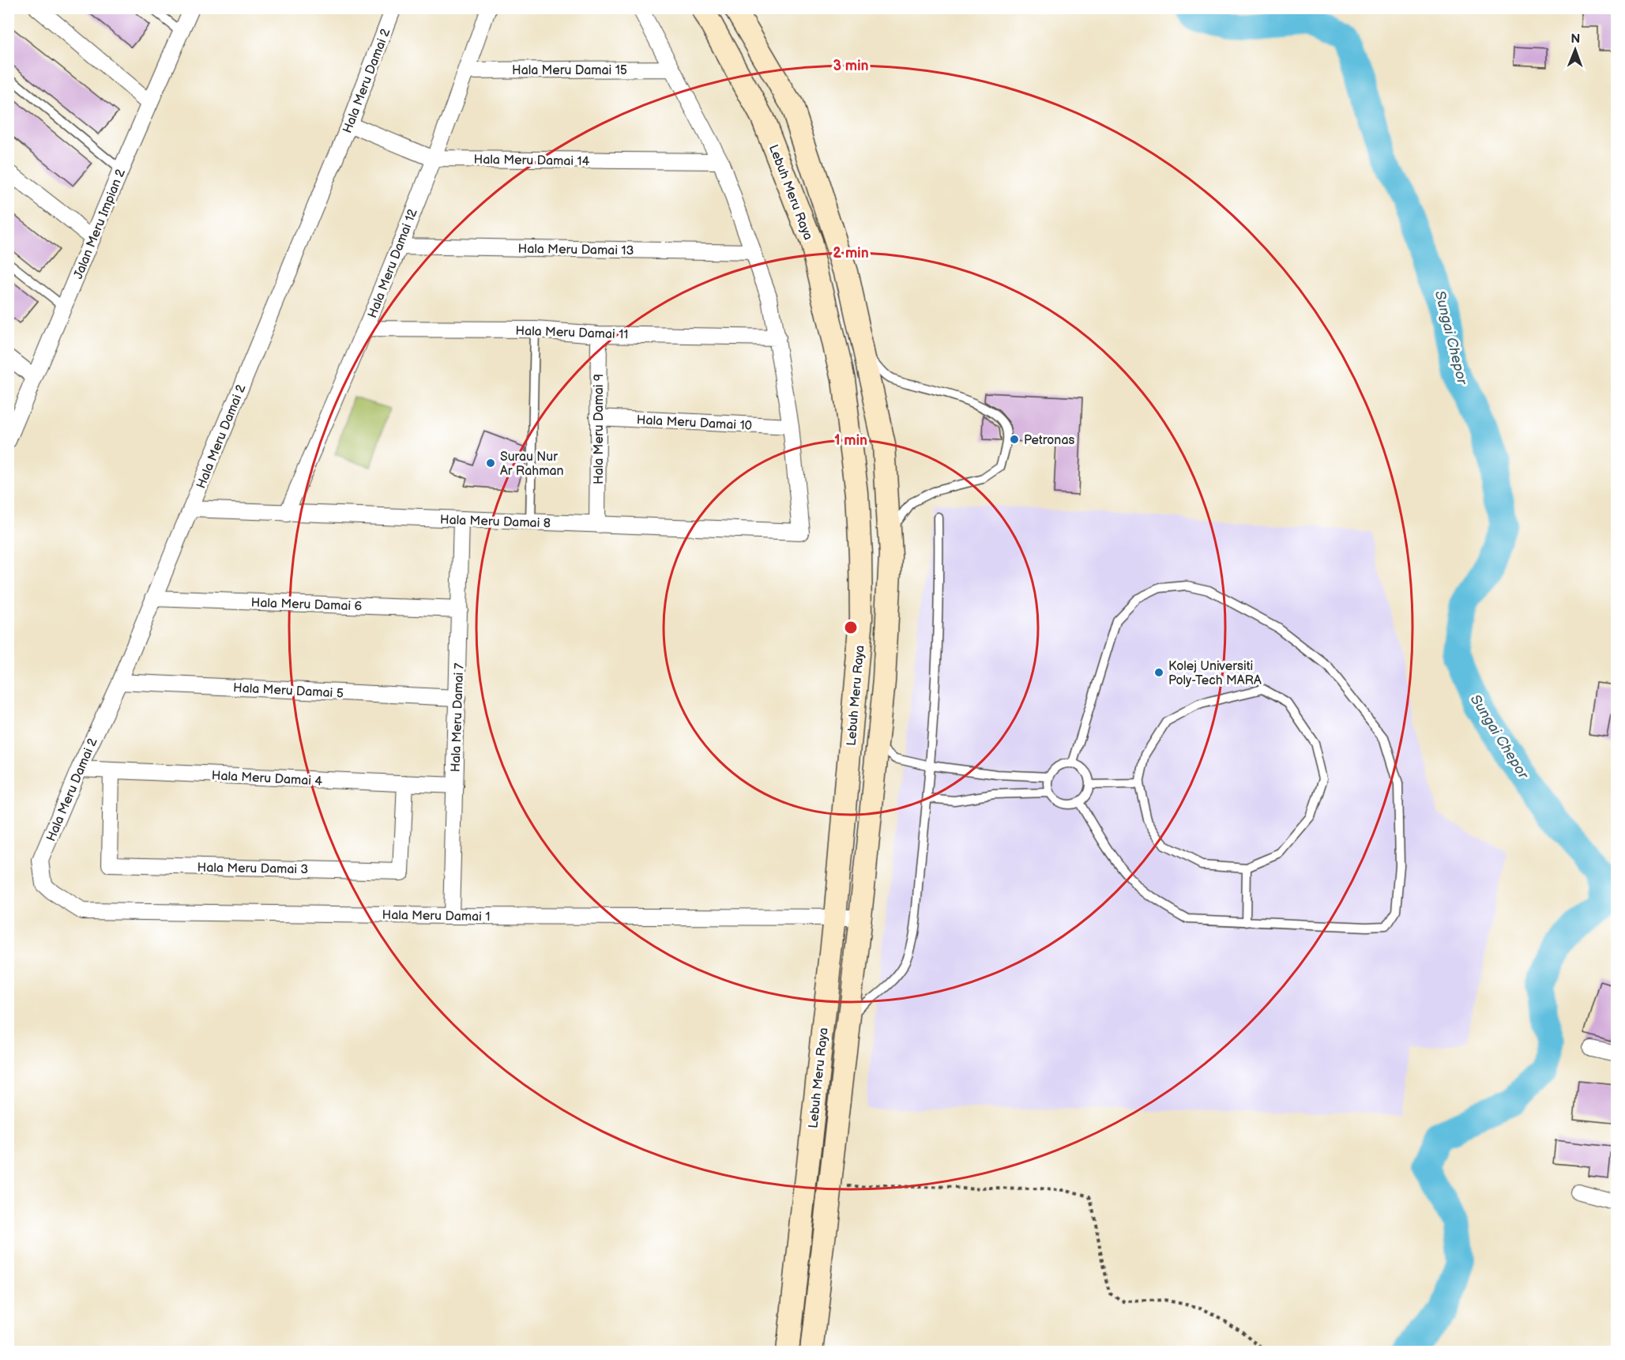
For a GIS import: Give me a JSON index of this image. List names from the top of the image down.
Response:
{
  "streets": {
    "main road": ["Lebuh Meru Raya"],
    "street": [
      "Hala Meru Damai 15",
      "Hala Meru Damai 2",
      "Hala Meru Damai 14",
      "Jalan Meru Impian 2",
      "Hala Meru Damai 13",
      "Hala Meru Damai 12",
      "Hala Meru Damai 11",
      "Hala Meru Damai 10",
      "Hala Meru Damai 9",
      "Hala Meru Damai 8",
      "Hala Meru Damai 6",
      "Hala Meru Damai 5",
      "Hala Meru Damai 7",
      "Hala Meru Damai 4",
      "Hala Meru Damai 3",
      "Hala Meru Damai 1"
    ]
  },
  "crossings": [
    ["Hala Meru Damai 15", "Hala Meru Damai 12"],
    ["Hala Meru Damai 2", "Hala Meru Damai 14"],
    ["Hala Meru Damai 2", "Hala Meru Damai 8"],
    ["Hala Meru Damai 2", "Hala Meru Damai 6"],
    ["Hala Meru Damai 2", "Hala Meru Damai 5"],
    ["Hala Meru Damai 2", "Hala Meru Damai 4"],
    ["Hala Meru Damai 2", "Hala Meru Damai 1"],
    ["Hala Meru Damai 14", "Hala Meru Damai 12"],
    ["Lebuh Meru Raya", "Hala Meru Damai 1"],
    ["Hala Meru Damai 13", "Hala Meru Damai 12"],
    ["Hala Meru Damai 12", "Hala Meru Damai 11"],
    ["Hala Meru Damai 12", "Hala Meru Damai 8"],
    ["Hala Meru Damai 11", "Hala Meru Damai 9"],
    ["Hala Meru Damai 10", "Hala Meru Damai 9"],
    ["Hala Meru Damai 10", "Hala Meru Damai 8"],
    ["Hala Meru Damai 9", "Hala Meru Damai 8"],
    ["Hala Meru Damai 8", "Hala Meru Damai 7"],
    ["Hala Meru Damai 6", "Hala Meru Damai 7"],
    ["Hala Meru Damai 5", "Hala Meru Damai 7"],
    ["Hala Meru Damai 7", "Hala Meru Damai 4"],
    ["Hala Meru Damai 7", "Hala Meru Damai 1"],
    ["Hala Meru Damai 4", "Hala Meru Damai 3"]
  ],
  "water": ["Sungai Chepor"],
  "places": ["Petronas", "Surau Nur Ar Rahman", "Kolej Universiti Poly-Tech MARA"],
  "north": "top",
  "rings": ["3 min", "2 min", "1 min"]
}
